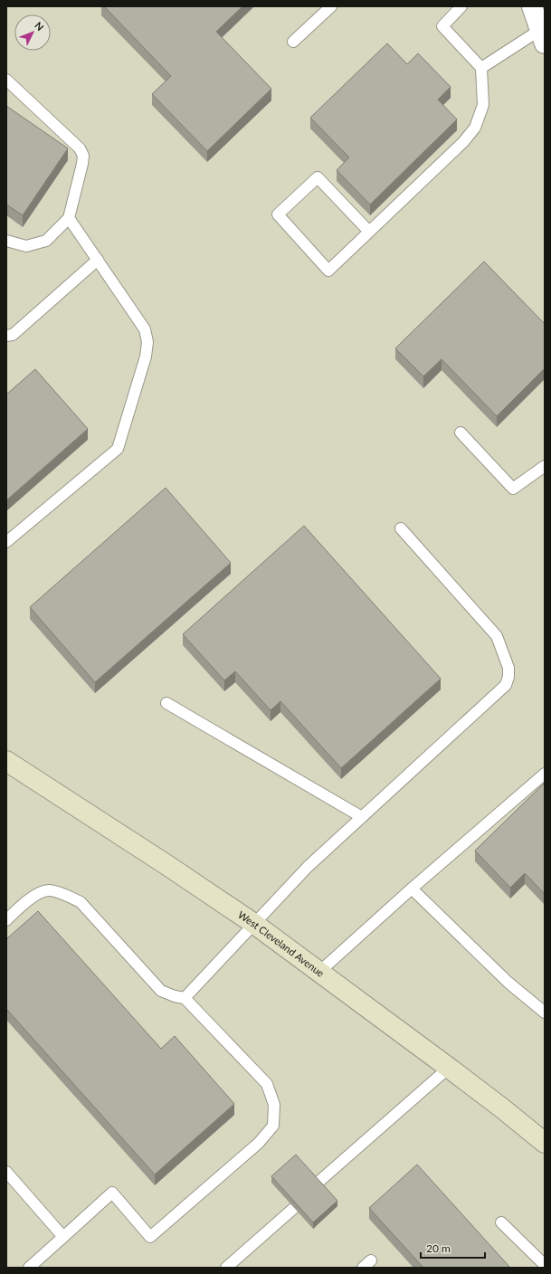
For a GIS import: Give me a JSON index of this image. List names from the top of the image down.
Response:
{
  "streets": {
    "main road": ["West Cleveland Avenue"]
  },
  "scale_bar": "20 m",
  "north": "top right"
}
